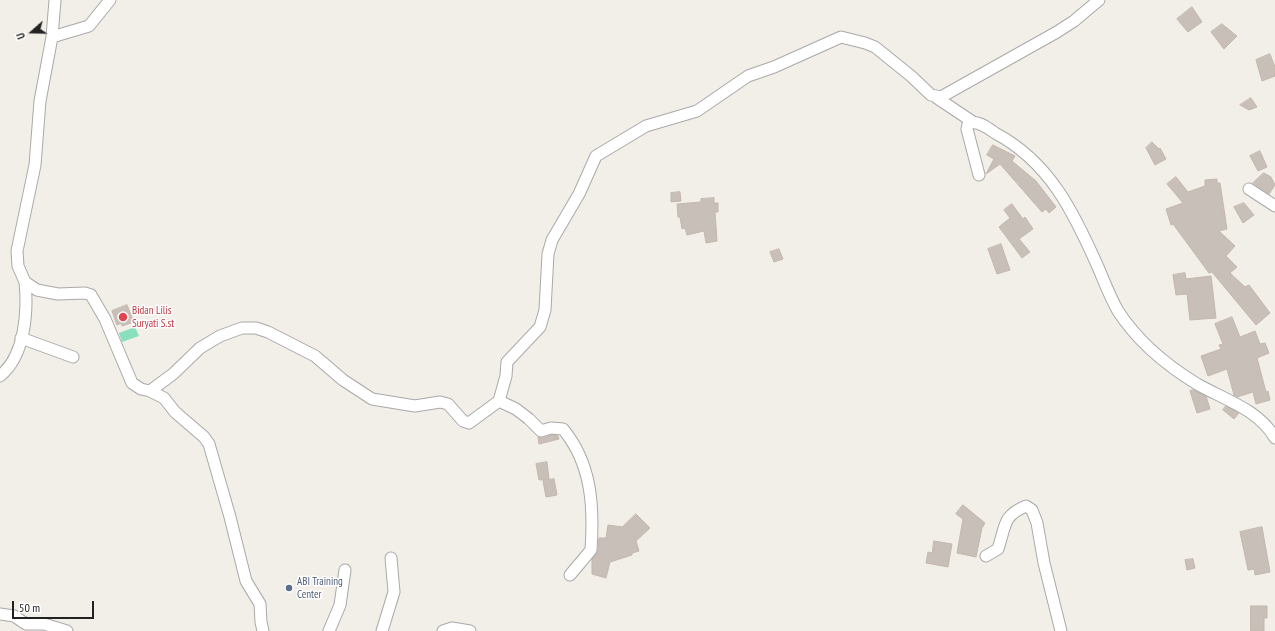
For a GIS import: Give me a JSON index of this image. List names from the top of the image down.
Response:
{
  "places": ["Bidan Lilis Suryati S.st", "ABI Training Center"],
  "scale_bar": "50 m",
  "north": "left"
}
